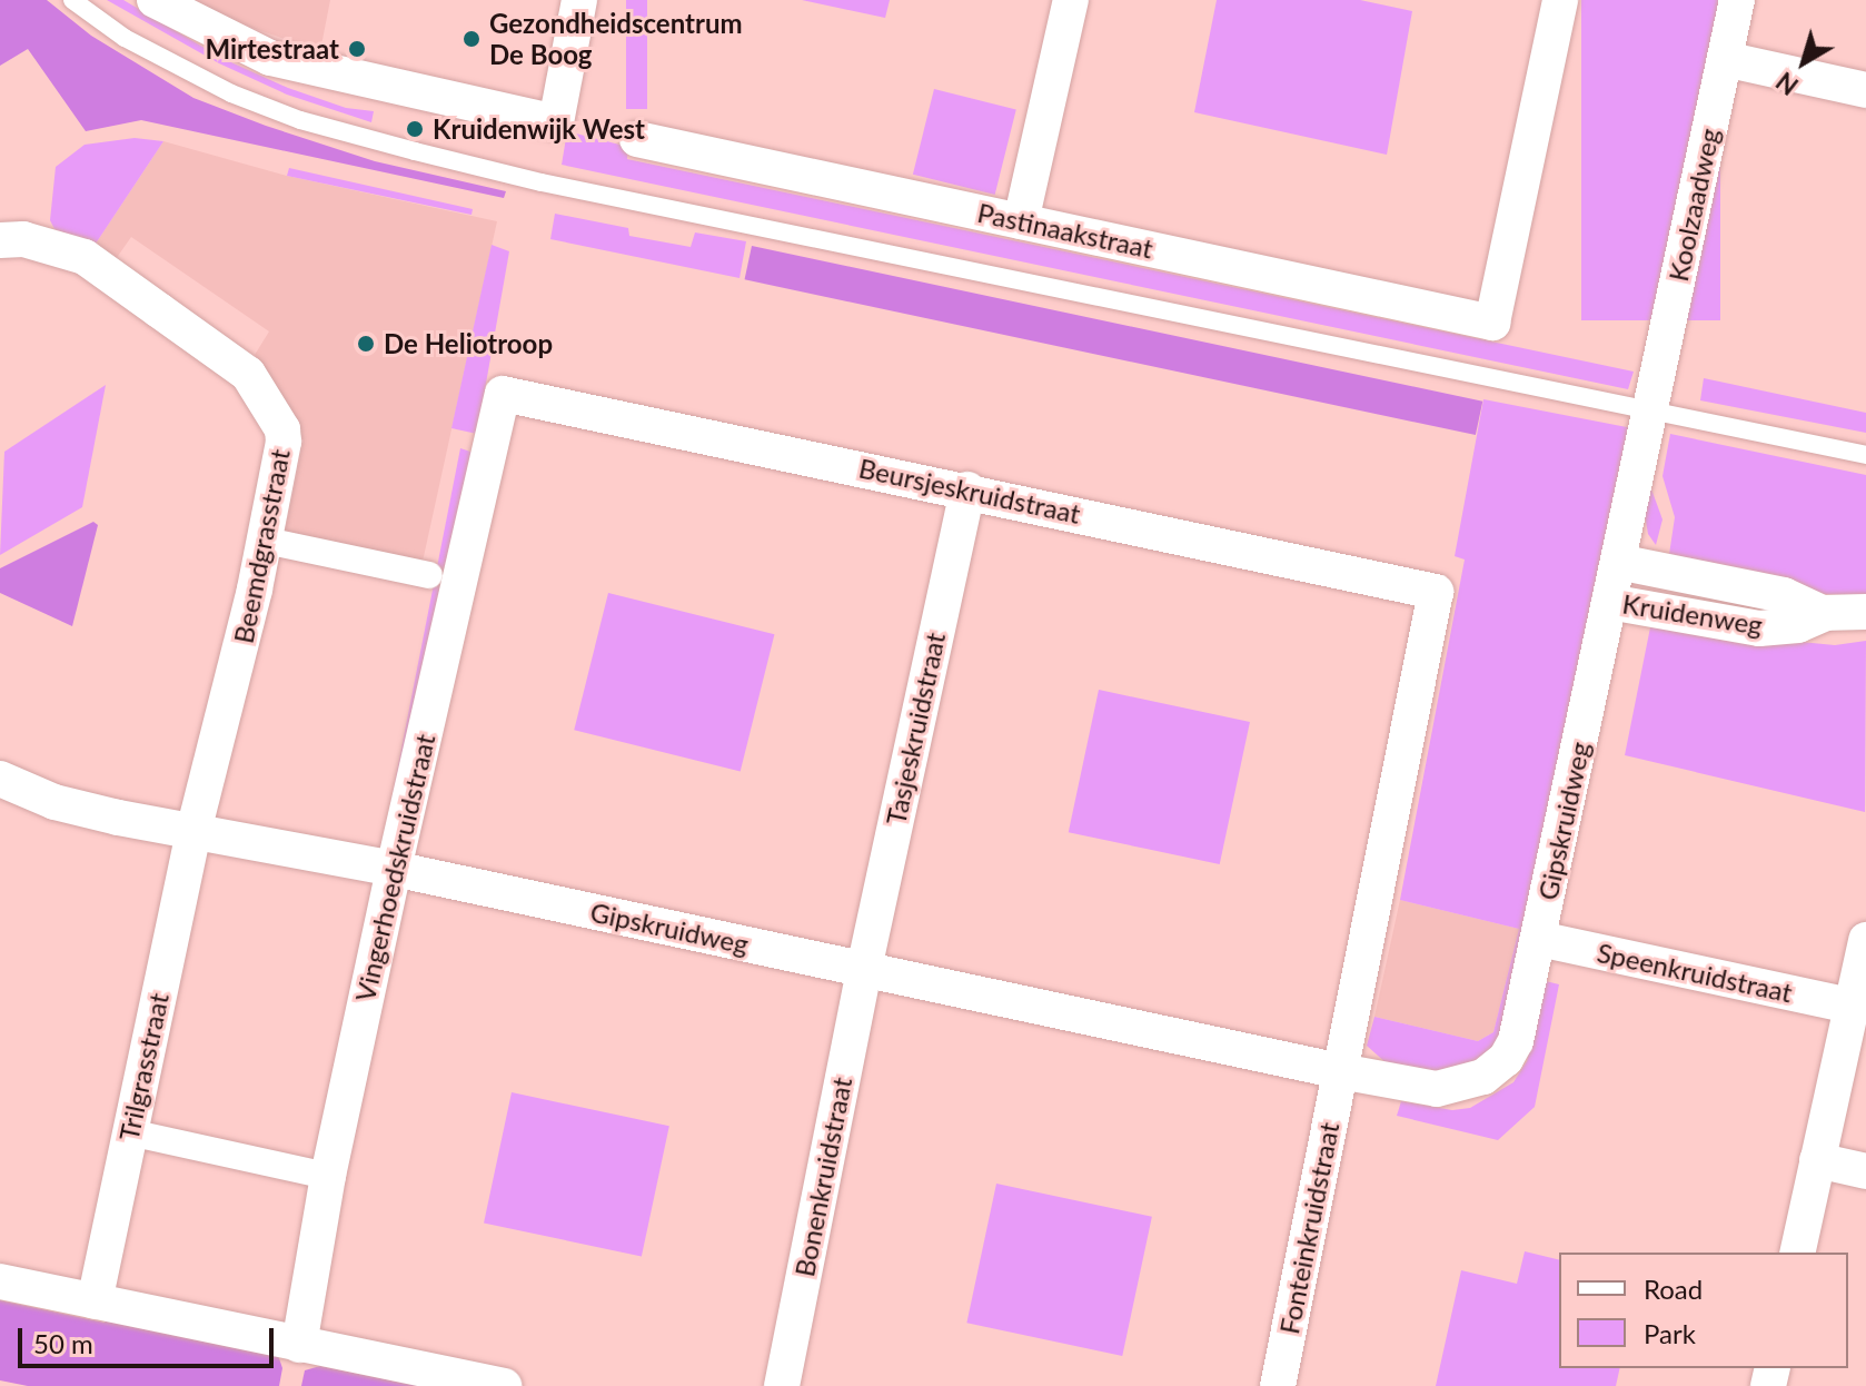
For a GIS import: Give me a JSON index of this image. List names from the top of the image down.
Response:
{
  "streets": {
    "street": [
      "Koolzaadweg",
      "Pastinaakstraat",
      "Beursjeskruidstraat",
      "Beemdgrasstraat",
      "Kruidenweg",
      "Tasjeskruidstraat",
      "Gipskruidweg",
      "Vingerhoedskruidstraat",
      "Speenkruidstraat",
      "Trilgrasstraat",
      "Bonenkruidstraat",
      "Fonteinkruidstraat"
    ]
  },
  "crossings": [
    ["Koolzaadweg", "Gipskruidweg"],
    ["Beursjeskruidstraat", "Tasjeskruidstraat"],
    ["Beursjeskruidstraat", "Gipskruidweg"],
    ["Beursjeskruidstraat", "Vingerhoedskruidstraat"],
    ["Beursjeskruidstraat", "Fonteinkruidstraat"],
    ["Beemdgrasstraat", "Gipskruidweg"],
    ["Beemdgrasstraat", "Trilgrasstraat"],
    ["Kruidenweg", "Gipskruidweg"],
    ["Tasjeskruidstraat", "Gipskruidweg"],
    ["Tasjeskruidstraat", "Bonenkruidstraat"],
    ["Gipskruidweg", "Vingerhoedskruidstraat"],
    ["Gipskruidweg", "Speenkruidstraat"],
    ["Gipskruidweg", "Trilgrasstraat"],
    ["Gipskruidweg", "Bonenkruidstraat"],
    ["Gipskruidweg", "Fonteinkruidstraat"]
  ],
  "places": [
    "Gezondheidscentrum De Boog",
    "Mirtestraat",
    "Kruidenwijk West",
    "De Heliotroop"
  ],
  "legend": ["Road", "Park"],
  "scale_bar": "50 m",
  "north": "bottom left"
}
